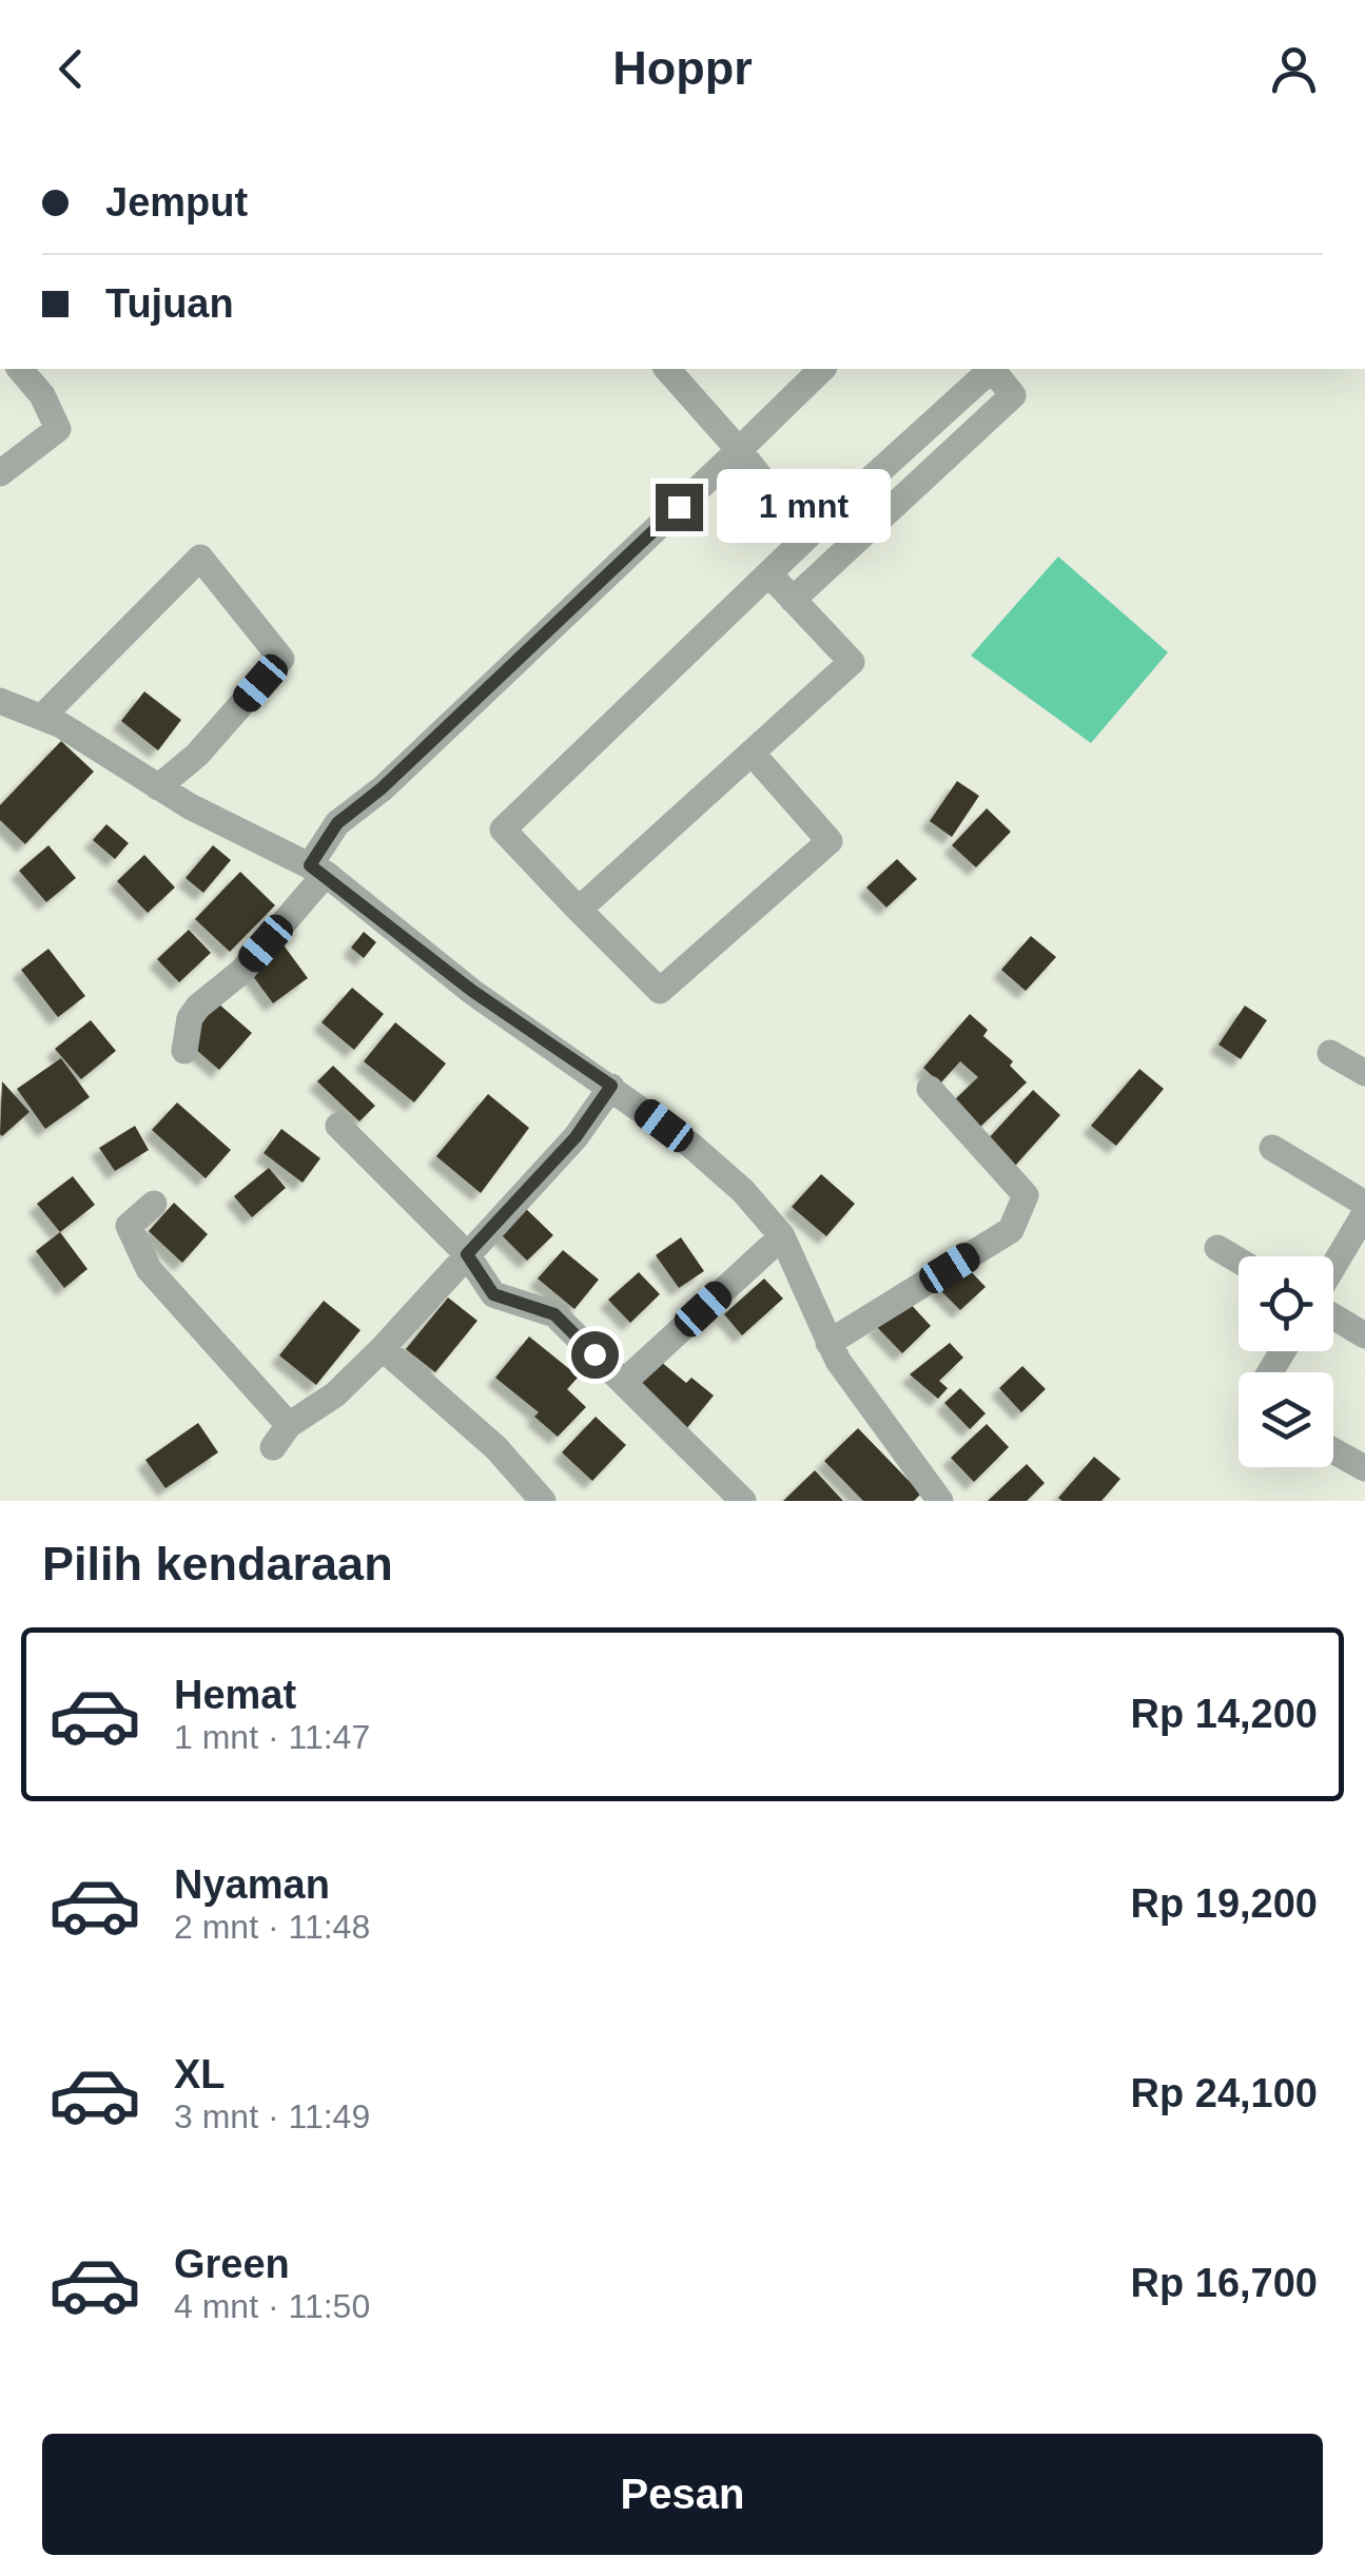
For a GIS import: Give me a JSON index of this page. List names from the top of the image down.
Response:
{
  "page": {
    "header": "Hoppr",
    "banner": ["Jemput", "Tujuan"],
    "bubble": "1 mnt",
    "heading": "Pilih kendaraan",
    "list": [
      {
        "name": "Hemat",
        "note": "1 mnt · 11:47",
        "value": "Rp 14,200"
      },
      {
        "name": "Nyaman",
        "note": "2 mnt · 11:48",
        "value": "Rp 19,200"
      },
      {
        "name": "XL",
        "note": "3 mnt · 11:49",
        "value": "Rp 24,100"
      },
      {
        "name": "Green",
        "note": "4 mnt · 11:50",
        "value": "Rp 16,700"
      }
    ],
    "buttons": "Pesan"
  }
}
